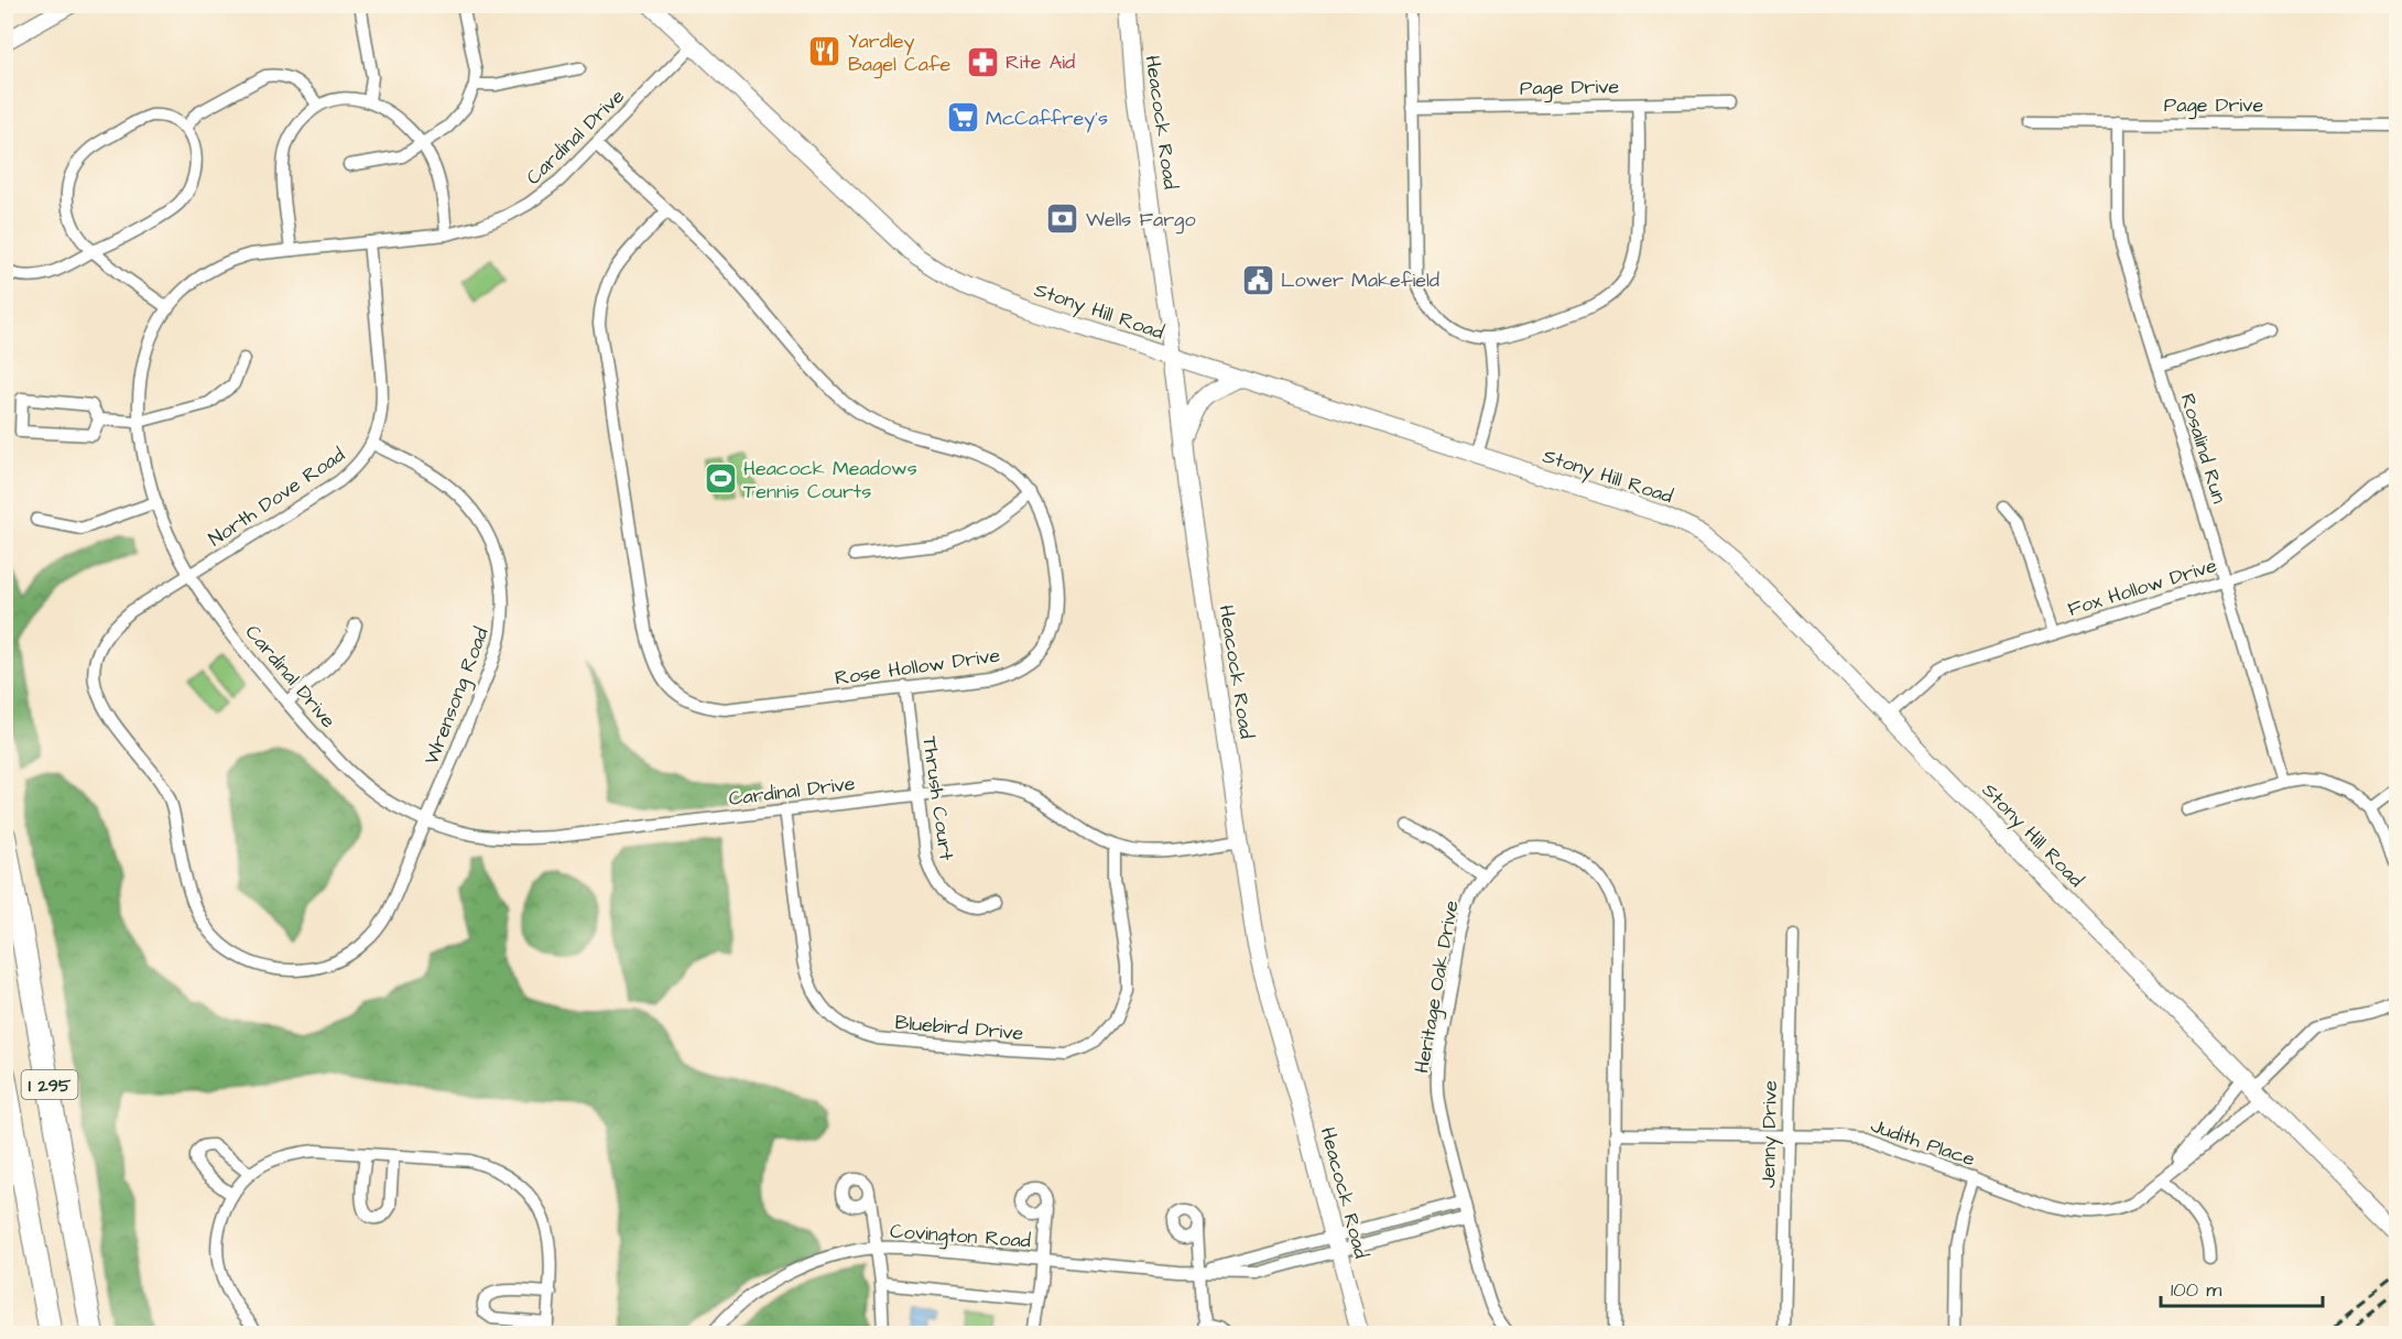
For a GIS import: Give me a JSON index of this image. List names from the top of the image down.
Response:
{
  "streets": {
    "highway": ["I 295"],
    "street": [
      "Page Drive",
      "Heacock Road",
      "Cardinal Drive",
      "Stony Hill Road",
      "Rosalind Run",
      "North Dove Road",
      "Fox Hollow Drive",
      "Rose Hollow Drive",
      "Wrensong Road",
      "Thrush Court",
      "Heritage Oak Drive",
      "Bluebird Drive",
      "Jenny Drive",
      "Judith Place",
      "Covington Road"
    ]
  },
  "crossings": [
    ["Page Drive", "Rosalind Run"],
    ["Heacock Road", "Cardinal Drive"],
    ["Heacock Road", "Stony Hill Road"],
    ["Heacock Road", "Covington Road"],
    ["Cardinal Drive", "Stony Hill Road"],
    ["Cardinal Drive", "North Dove Road"],
    ["Cardinal Drive", "Rose Hollow Drive"],
    ["Cardinal Drive", "Wrensong Road"],
    ["Cardinal Drive", "Thrush Court"],
    ["Cardinal Drive", "Bluebird Drive"],
    ["Stony Hill Road", "Fox Hollow Drive"],
    ["Stony Hill Road", "Judith Place"],
    ["Rosalind Run", "Fox Hollow Drive"],
    ["North Dove Road", "Wrensong Road"],
    ["Rose Hollow Drive", "Thrush Court"],
    ["Heritage Oak Drive", "Judith Place"],
    ["Jenny Drive", "Judith Place"]
  ],
  "places": {
    "restaurant": ["Yardley Bagel Cafe"],
    "pharmacy": ["Rite Aid"],
    "supermarket": ["McCaffrey's"],
    "bank": ["Wells Fargo"],
    "public building": ["Lower Makefield"],
    "sports": ["Heacock Meadows Tennis Courts"]
  },
  "scale_bar": "100 m"
}
